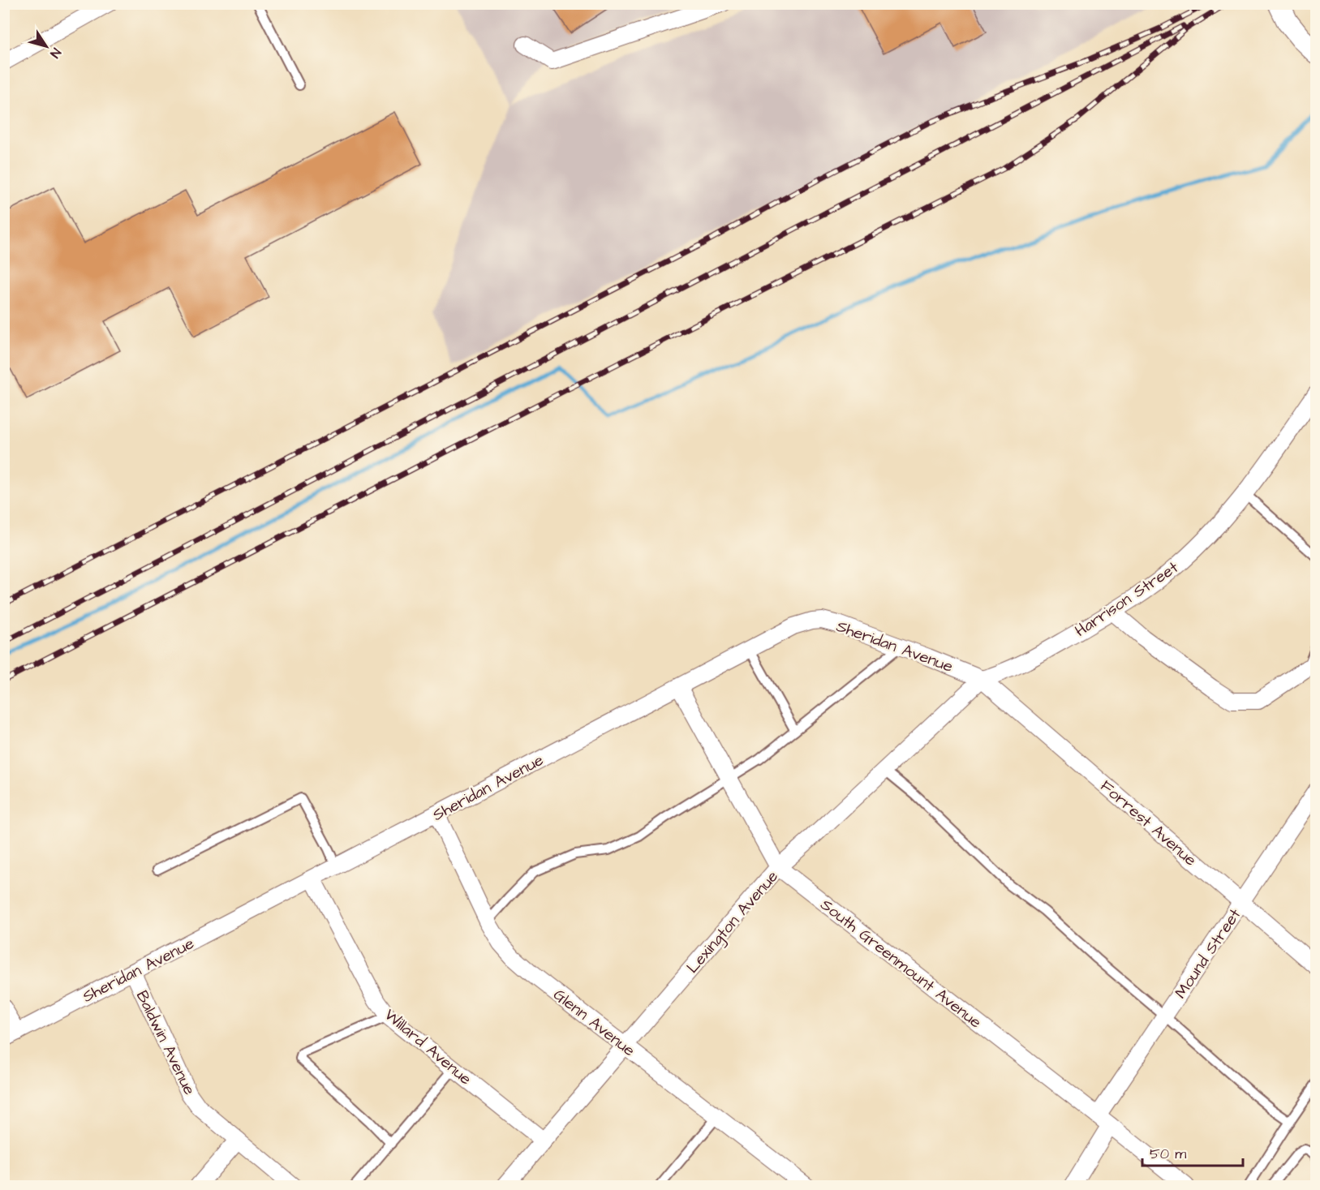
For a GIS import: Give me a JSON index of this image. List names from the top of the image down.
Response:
{
  "streets": {
    "street": [
      "Harrison Street",
      "Sheridan Avenue",
      "Forrest Avenue",
      "Lexington Avenue",
      "Mound Street",
      "South Greenmount Avenue",
      "Glenn Avenue",
      "Baldwin Avenue",
      "Willard Avenue"
    ]
  },
  "crossings": [
    ["Harrison Street", "Sheridan Avenue"],
    ["Harrison Street", "Forrest Avenue"],
    ["Harrison Street", "Lexington Avenue"],
    ["Sheridan Avenue", "Forrest Avenue"],
    ["Sheridan Avenue", "Lexington Avenue"],
    ["Sheridan Avenue", "South Greenmount Avenue"],
    ["Sheridan Avenue", "Glenn Avenue"],
    ["Sheridan Avenue", "Baldwin Avenue"],
    ["Sheridan Avenue", "Willard Avenue"],
    ["Forrest Avenue", "Lexington Avenue"],
    ["Forrest Avenue", "Mound Street"],
    ["Lexington Avenue", "South Greenmount Avenue"],
    ["Lexington Avenue", "Glenn Avenue"],
    ["Lexington Avenue", "Willard Avenue"],
    ["Mound Street", "South Greenmount Avenue"]
  ],
  "scale_bar": "50 m",
  "north": "bottom right"
}
